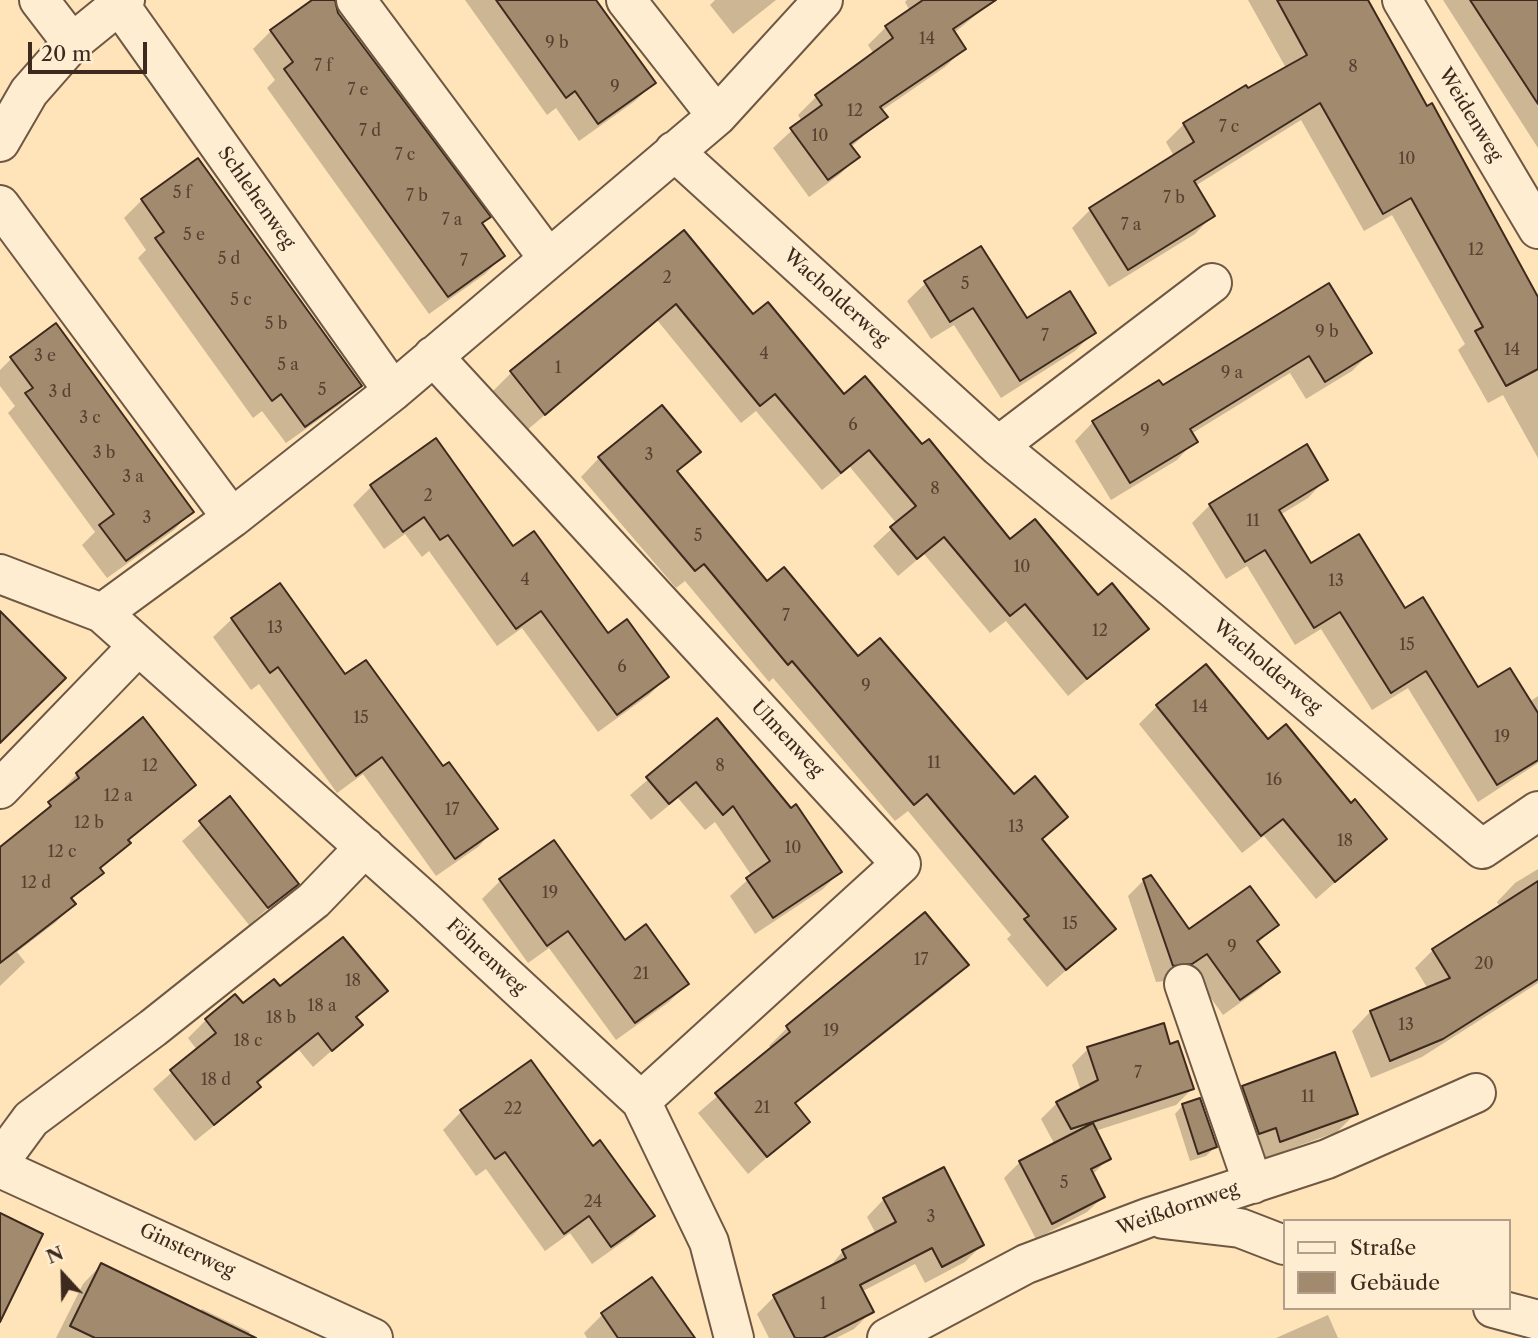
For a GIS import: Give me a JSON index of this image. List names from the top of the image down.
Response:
{
  "streets": {
    "street": [
      "Weidenweg",
      "Schlehenweg",
      "Wacholderweg",
      "Ulmenweg",
      "Föhrenweg",
      "Weißdornweg",
      "Ginsterweg"
    ]
  },
  "crossings": [
    ["Ulmenweg", "Föhrenweg"]
  ],
  "house_numbers": [
    "14",
    "9 b",
    "7 f",
    "8",
    "9",
    "7 e",
    "12",
    "7 c",
    "7 d",
    "10",
    "7 c",
    "10",
    "5 f",
    "7 b",
    "7 b",
    "7 a",
    "7 a",
    "5 e",
    "12",
    "5 d",
    "7",
    "2",
    "5",
    "5 c",
    "5 b",
    "9 b",
    "7",
    "14",
    "4",
    "3 e",
    "5 a",
    "1",
    "9 a",
    "5",
    "3 d",
    "3 c",
    "6",
    "9",
    "3 b",
    "3",
    "3 a",
    "8",
    "2",
    "3",
    "11",
    "5",
    "10",
    "4",
    "13",
    "7",
    "13",
    "12",
    "15",
    "6",
    "9",
    "14",
    "15",
    "19",
    "11",
    "12",
    "8",
    "16",
    "12 a",
    "17",
    "12 b",
    "13",
    "18",
    "10",
    "12 c",
    "12 d",
    "19",
    "15",
    "9",
    "17",
    "20",
    "21",
    "18",
    "18 a",
    "18 b",
    "13",
    "19",
    "18 c",
    "7",
    "18 d",
    "11",
    "21",
    "22",
    "5",
    "24",
    "3",
    "1"
  ],
  "legend": ["Straße", "Gebäude"],
  "scale_bar": "20 m",
  "north": "top"
}
